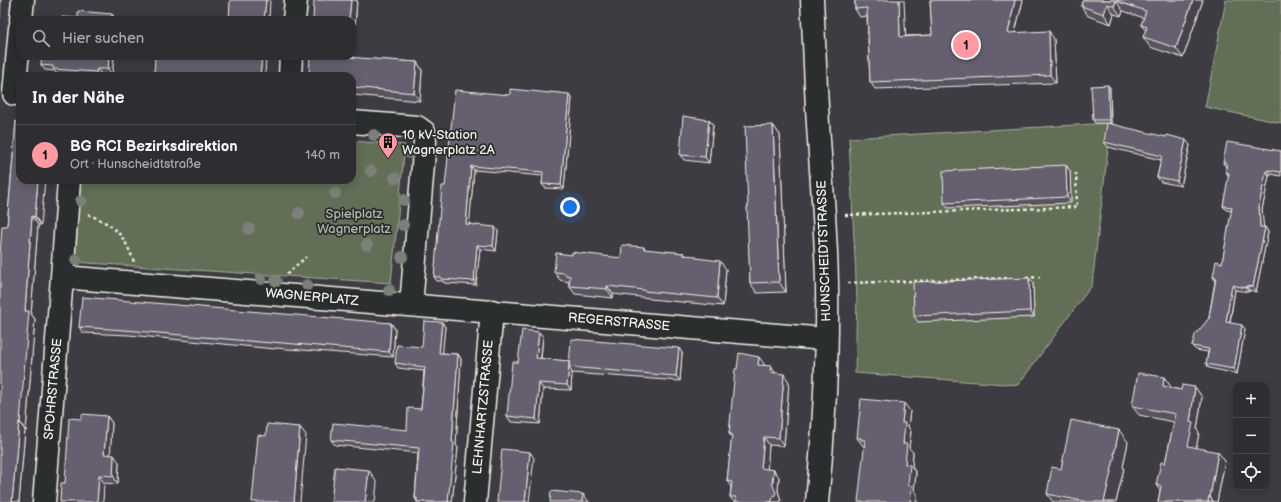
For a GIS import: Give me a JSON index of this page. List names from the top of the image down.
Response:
{
  "streets": {
    "street": [
      "HUNSCHEIDTSTRASSE",
      "WAGNERPLATZ",
      "REGERSTRASSE",
      "SPOHRSTRASSE",
      "LEHNHARTZSTRASSE"
    ]
  },
  "crossings": [
    ["HUNSCHEIDTSTRASSE", "REGERSTRASSE"],
    ["WAGNERPLATZ", "REGERSTRASSE"],
    ["WAGNERPLATZ", "SPOHRSTRASSE"],
    ["REGERSTRASSE", "LEHNHARTZSTRASSE"]
  ],
  "parks": ["Spielplatz Wagnerplatz"],
  "places": {
    "building": ["10 kV-Station Wagnerplatz 2A"]
  },
  "page": {
    "search": "Hier suchen",
    "pins": "1",
    "heading": "In der Nähe",
    "list": [
      {
        "mark": "1",
        "name": "BG RCI Bezirksdirektion",
        "note": "Ort · Hunscheidtstraße",
        "value": "140 m"
      }
    ],
    "map_buttons": ["+", "−"]
  }
}
